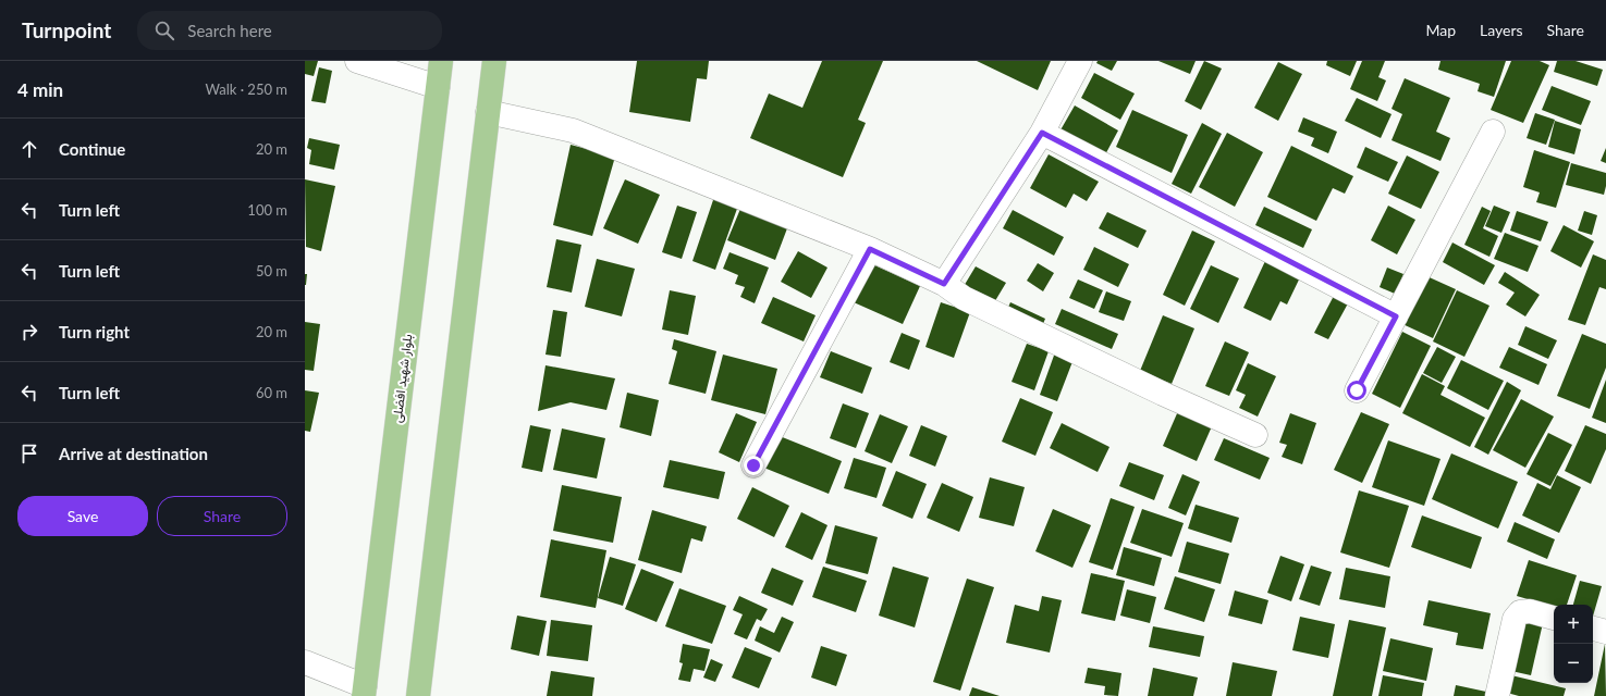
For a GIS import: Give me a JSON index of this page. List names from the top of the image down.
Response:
{
  "streets": {
    "main road": ["بلوار شهید افضلی"]
  },
  "page": {
    "header": "Turnpoint",
    "search": "Search here",
    "nav": ["Map", "Layers", "Share"],
    "heading": ["4 min", "Walk · 250 m"],
    "list": [
      ["Continue", "20 m"],
      ["Turn left", "100 m"],
      ["Turn left", "50 m"],
      ["Turn right", "20 m"],
      ["Turn left", "60 m"],
      "Arrive at destination"
    ],
    "buttons": ["Save", "Share"],
    "map_buttons": ["+", "−"]
  }
}
